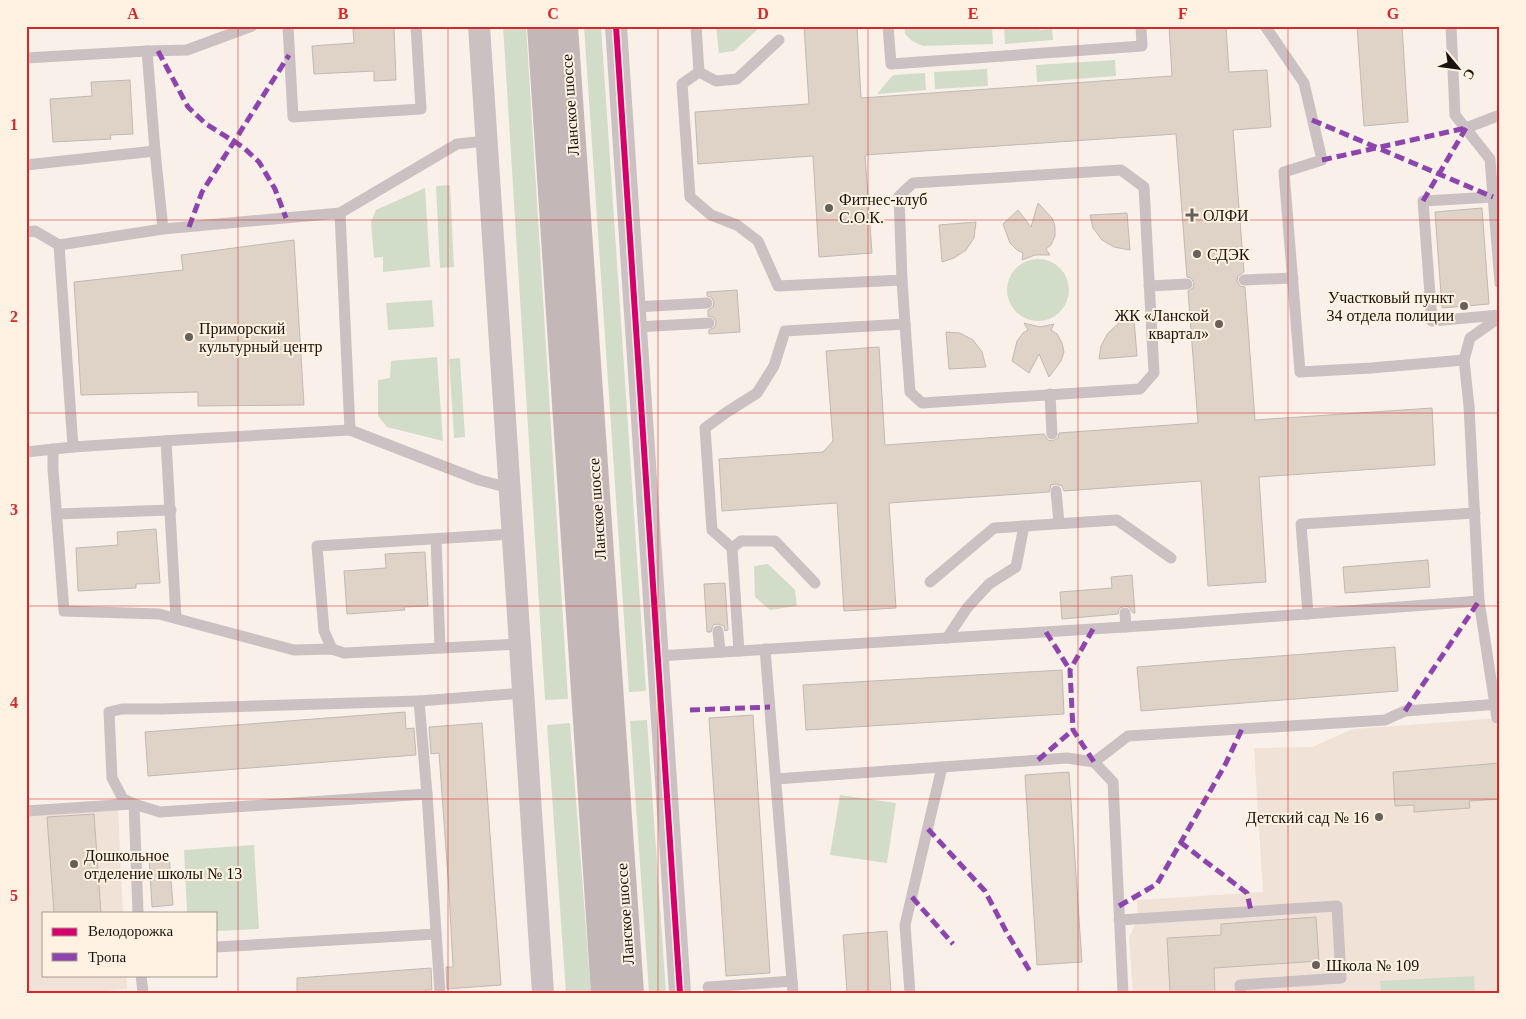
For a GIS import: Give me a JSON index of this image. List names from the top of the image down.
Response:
{
  "streets": {
    "main road": ["Ланское шоссе"]
  },
  "places": {
    "other": [
      "Фитнес-клуб С.О.К.",
      "СДЭК",
      "Участковый пункт 34 отдела полиции",
      "ЖК «Ланской квартал»",
      "Приморский культурный центр",
      "Детский сад № 16",
      "Дошкольное отделение школы № 13",
      "Школа № 109"
    ],
    "health": ["ОЛФИ"]
  },
  "legend": ["Велодорожка", "Тропа"],
  "north": "bottom right",
  "grid": {
    "columns": [
      "A",
      "B",
      "C",
      "D",
      "E",
      "F",
      "G"
    ],
    "rows": [
      "1",
      "2",
      "3",
      "4",
      "5"
    ]
  }
}
